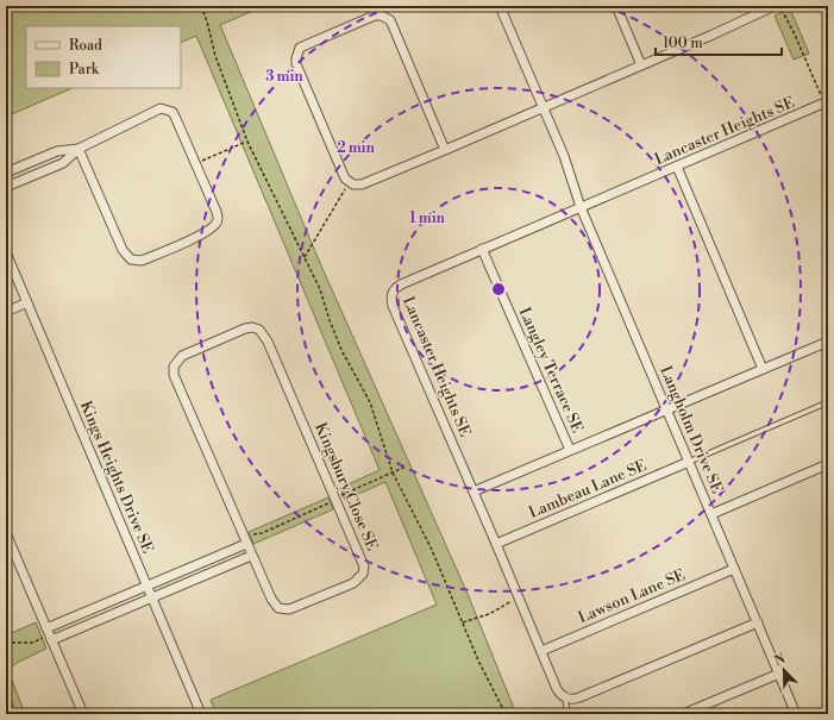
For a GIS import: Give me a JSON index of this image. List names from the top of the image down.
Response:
{
  "streets": {
    "street": [
      "Lancaster Heights SE",
      "Langley Terrace SE",
      "Langholm Drive SE",
      "Kings Heights Drive SE",
      "Kingsbury Close SE",
      "Lambeau Lane SE",
      "Lawson Lane SE"
    ]
  },
  "crossings": [
    ["Lancaster Heights SE", "Langley Terrace SE"],
    ["Lancaster Heights SE", "Langholm Drive SE"],
    ["Lancaster Heights SE", "Lambeau Lane SE"],
    ["Lancaster Heights SE", "Lawson Lane SE"],
    ["Langholm Drive SE", "Lambeau Lane SE"],
    ["Langholm Drive SE", "Lawson Lane SE"]
  ],
  "legend": ["Road", "Park"],
  "scale_bar": "100 m",
  "north": "top left",
  "rings": ["3 min", "2 min", "1 min"]
}
